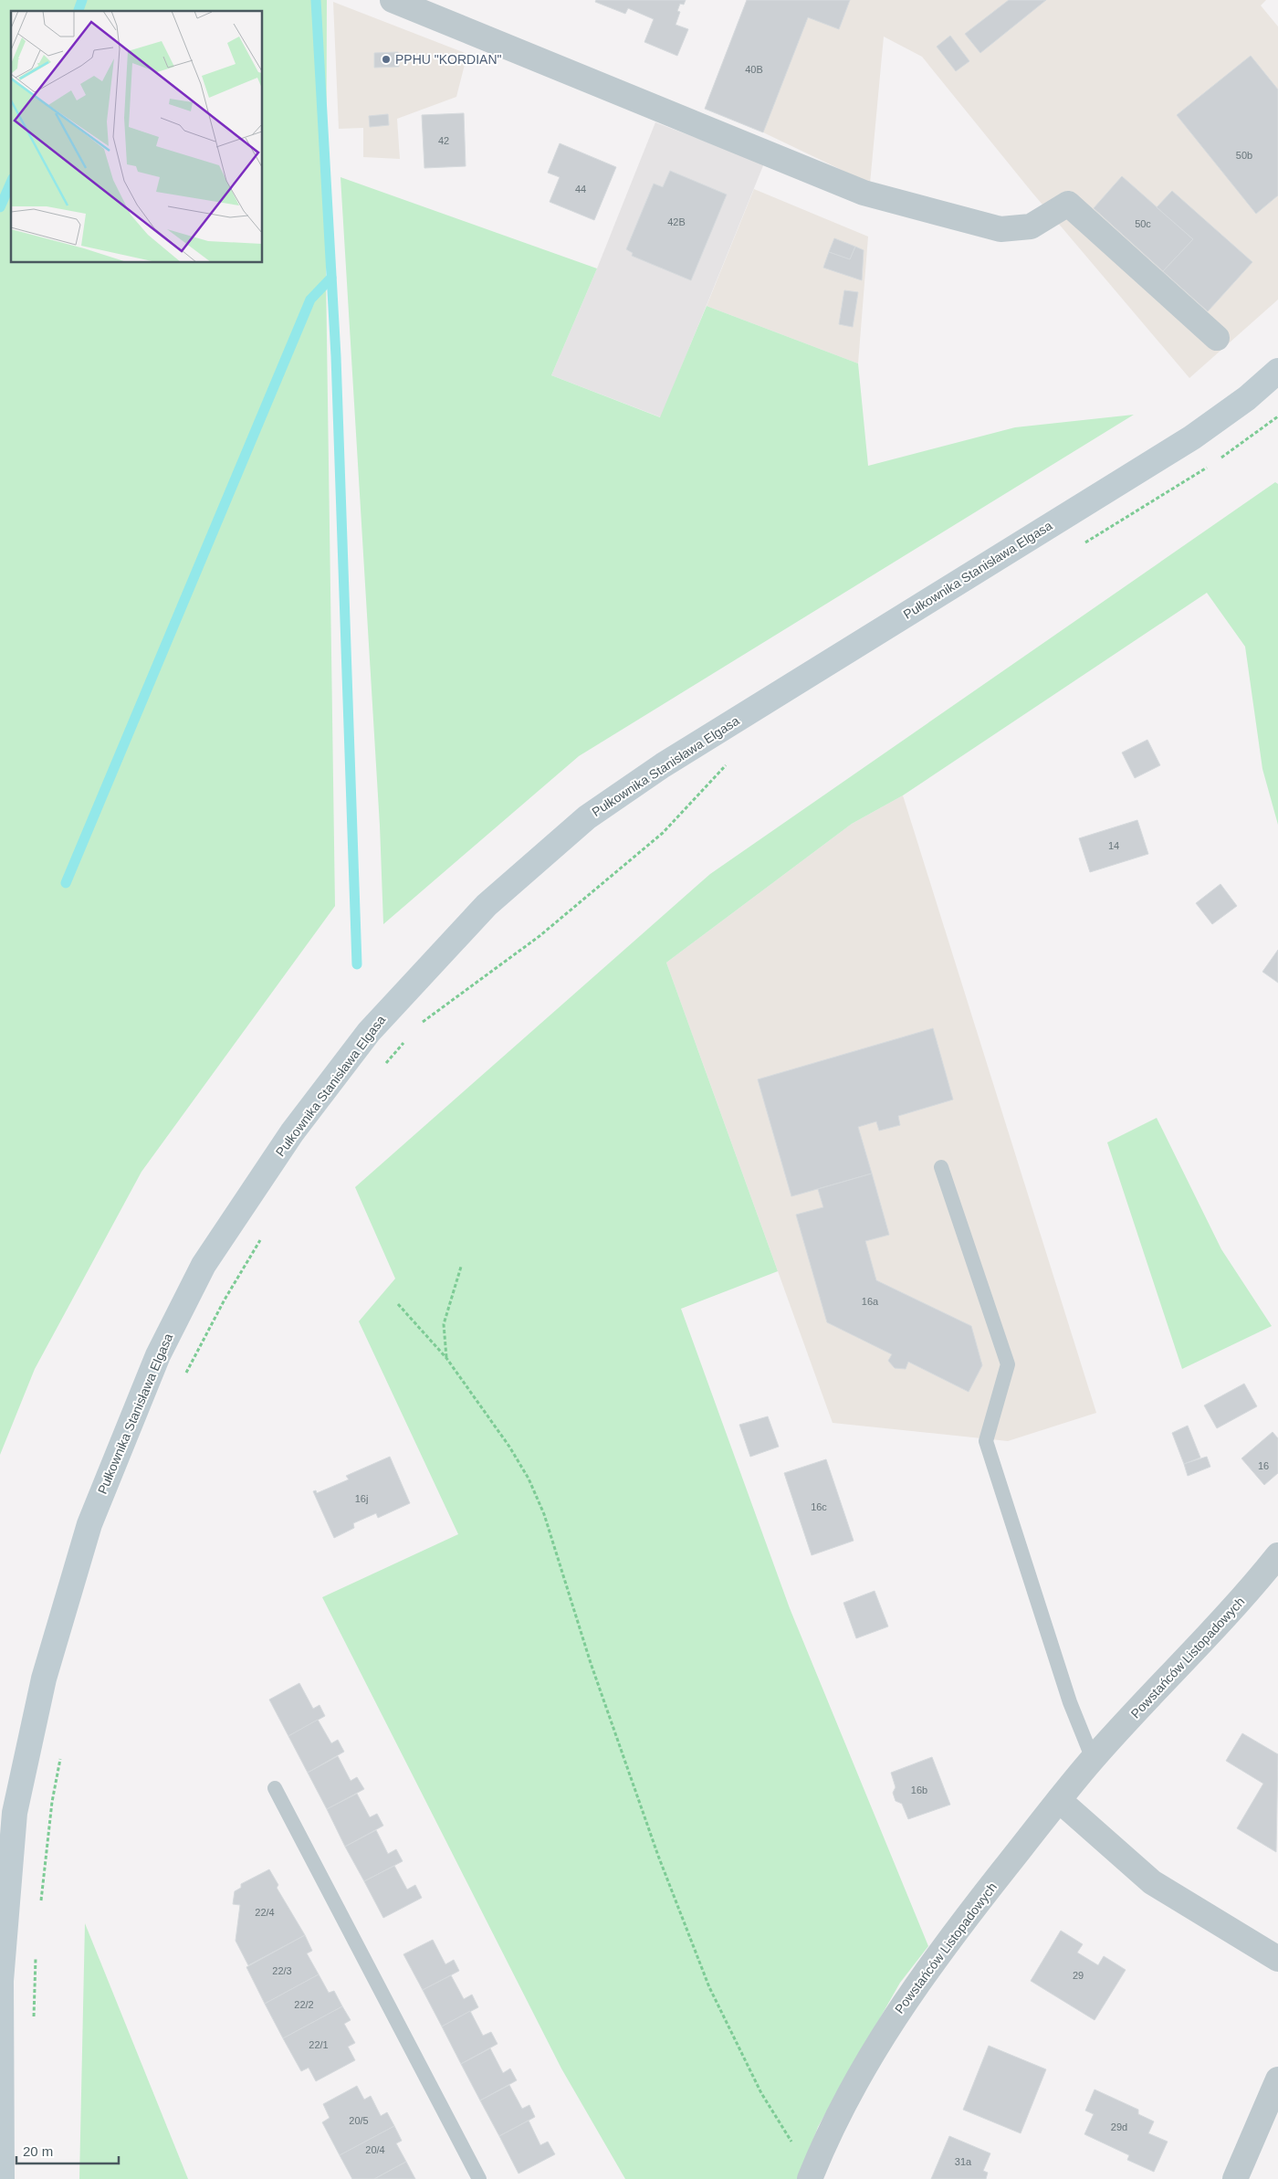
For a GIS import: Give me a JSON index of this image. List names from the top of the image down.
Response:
{
  "streets": {
    "street": ["Pułkownika Stanisława Elgasa", "Powstańców Listopadowych"]
  },
  "places": ["PPHU \"KORDIAN\""],
  "house_numbers": [
    "40B",
    "42",
    "50b",
    "44",
    "42B",
    "50c",
    "14",
    "16a",
    "16",
    "16j",
    "16c",
    "16b",
    "22/4",
    "22/3",
    "29",
    "22/2",
    "22/1",
    "20/5",
    "29d",
    "20/4",
    "31a"
  ],
  "scale_bar": "20 m"
}
